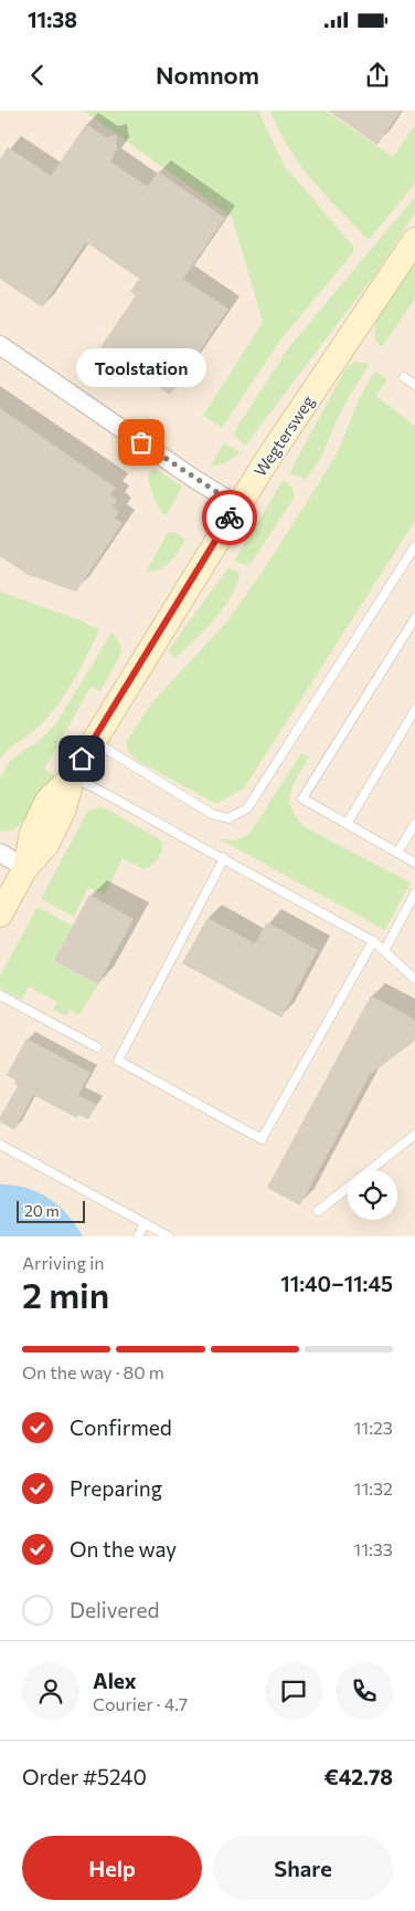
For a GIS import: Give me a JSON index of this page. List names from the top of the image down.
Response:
{
  "streets": {
    "street": ["Wegtersweg"]
  },
  "places": ["Toolstation"],
  "scale_bar": "20 m",
  "page": {
    "status": "11:38",
    "header": "Nomnom",
    "bubble": "Toolstation",
    "scale": "20 m",
    "heading": ["2 min", "Arriving in", "11:40–11:45"],
    "panel": [
      "Alex",
      "Courier · 4.7",
      "Order #5240",
      "€42.78"
    ],
    "bar": "On the way · 80 m",
    "list": [
      ["Confirmed", "11:23"],
      ["Preparing", "11:32"],
      ["On the way", "11:33"],
      "Delivered"
    ],
    "buttons": ["Help", "Share"]
  }
}
